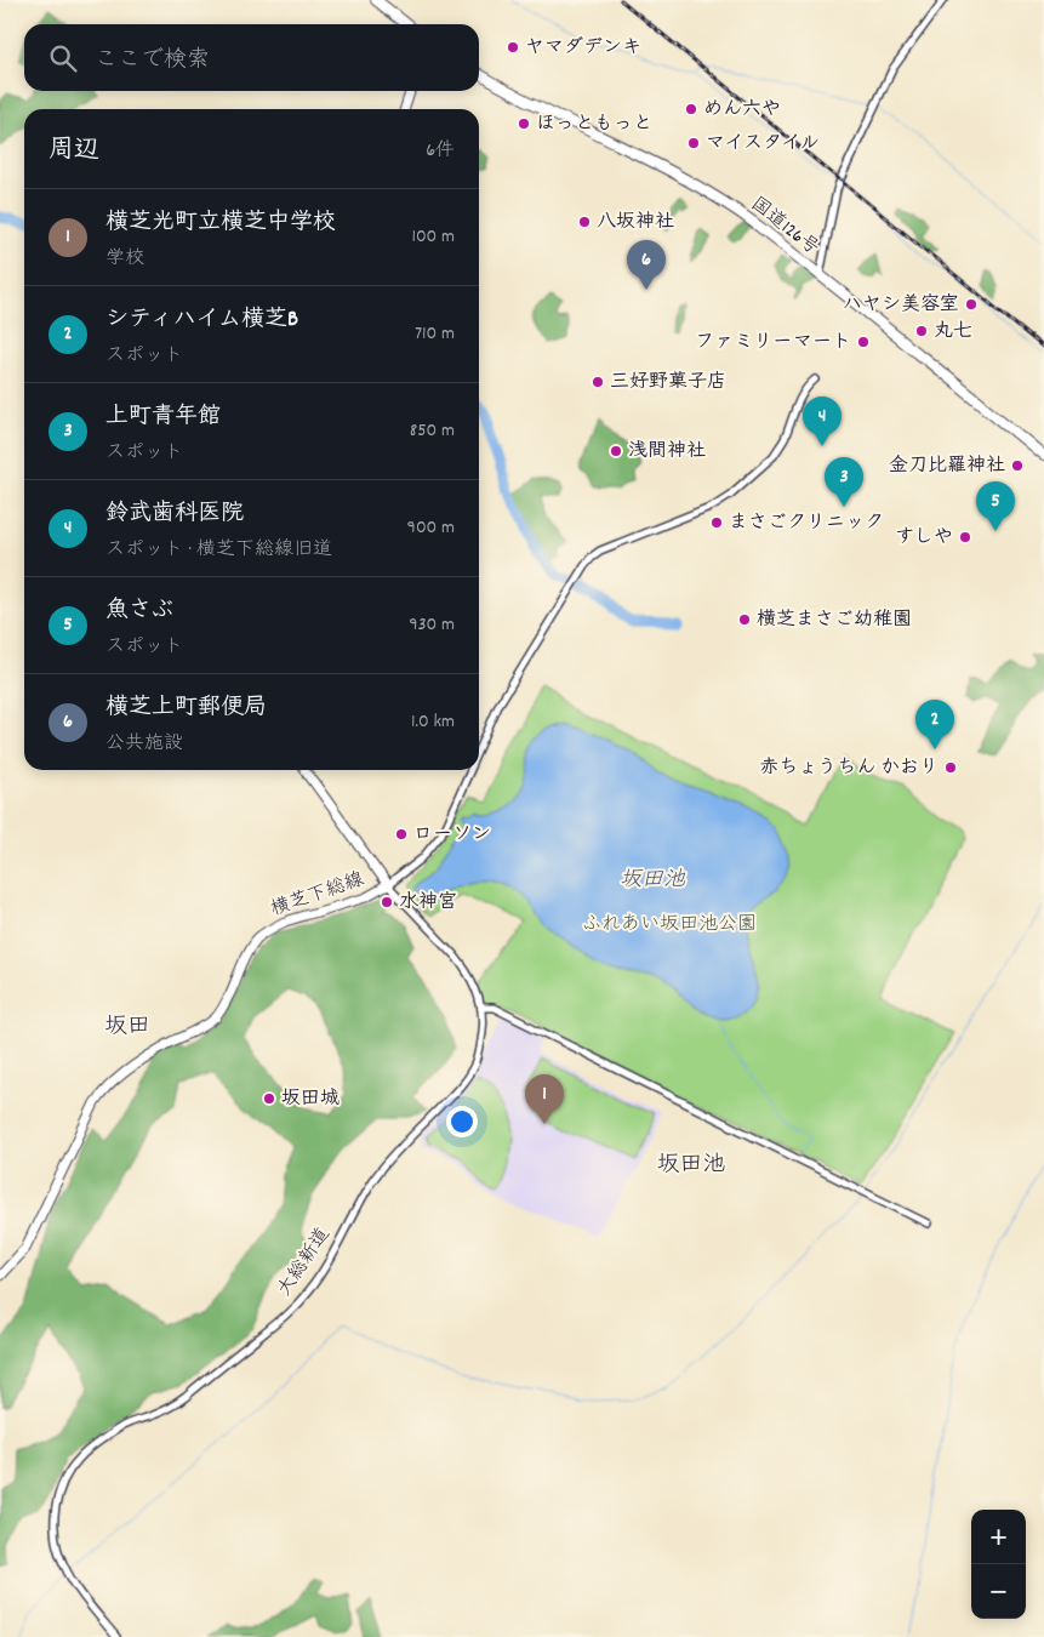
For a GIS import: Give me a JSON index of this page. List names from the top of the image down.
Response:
{
  "streets": {
    "highway": ["国道126号"],
    "main road": ["横芝下総線"],
    "street": ["大総新道"]
  },
  "crossings": [
    ["横芝下総線", "大総新道"]
  ],
  "districts": ["坂田", "坂田池"],
  "water": ["坂田池"],
  "parks": ["ふれあい坂田池公園"],
  "places": [
    "ヤマダデンキ",
    "めん六や",
    "ほっともっと",
    "マイスタイル",
    "八坂神社",
    "ハヤシ美容室",
    "丸七",
    "ファミリーマート",
    "三好野菓子店",
    "浅間神社",
    "金刀比羅神社",
    "まさごクリニック",
    "すしや",
    "横芝まさご幼稚園",
    "赤ちょうちん かおり",
    "ローソン",
    "水神宮",
    "坂田城"
  ],
  "page": {
    "search": "ここで検索",
    "heading": ["周辺", "6件"],
    "list": [
      {
        "mark": "1",
        "name": "横芝光町立横芝中学校",
        "note": "学校",
        "value": "100 m"
      },
      {
        "mark": "2",
        "name": "シティハイム横芝B",
        "note": "スポット",
        "value": "710 m"
      },
      {
        "mark": "3",
        "name": "上町青年館",
        "note": "スポット",
        "value": "850 m"
      },
      {
        "mark": "4",
        "name": "鈴武歯科医院",
        "note": "スポット · 横芝下総線旧道",
        "value": "900 m"
      },
      {
        "mark": "5",
        "name": "魚さぶ",
        "note": "スポット",
        "value": "930 m"
      },
      {
        "mark": "6",
        "name": "横芝上町郵便局",
        "note": "公共施設",
        "value": "1.0 km"
      }
    ],
    "pins": [
      "6",
      "4",
      "3",
      "5",
      "2",
      "1"
    ],
    "map_buttons": ["+", "−"]
  }
}
